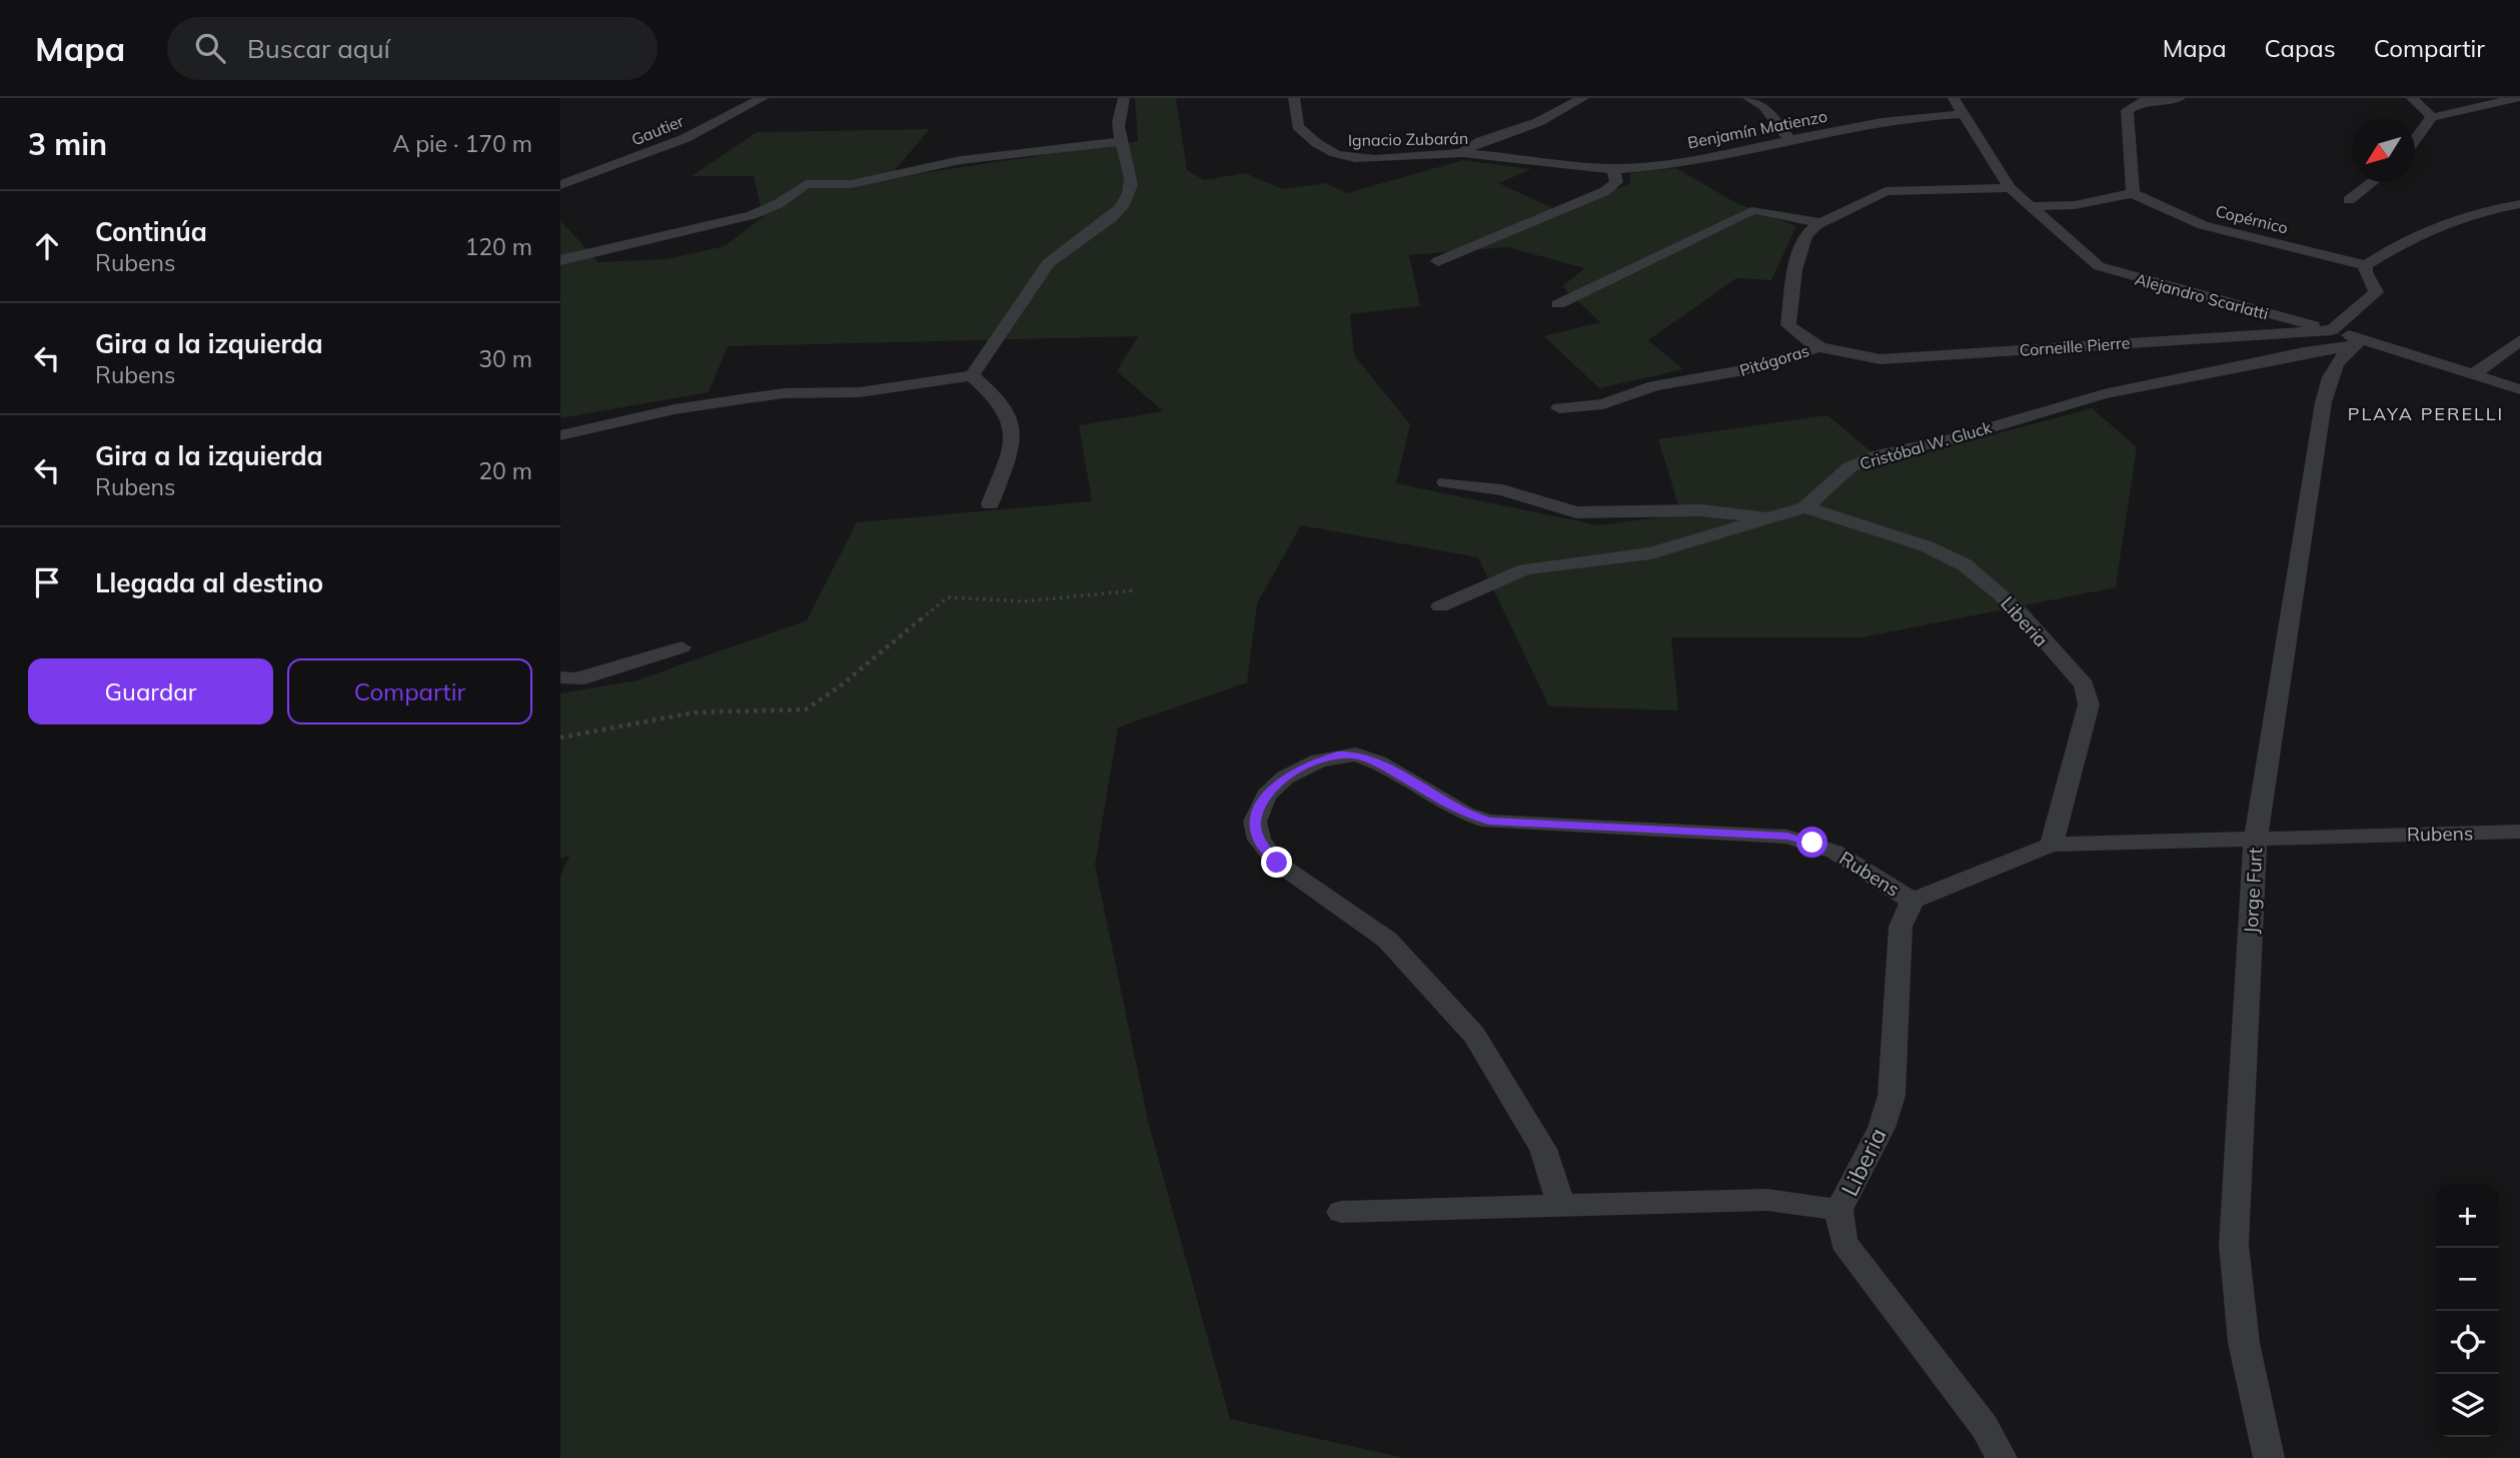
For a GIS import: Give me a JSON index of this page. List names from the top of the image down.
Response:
{
  "streets": {
    "street": [
      "Benjamín Matienzo",
      "Gautier",
      "Ignacio Zubarán",
      "Copérnico",
      "Alejandro Scarlatti",
      "Corneille Pierre",
      "Pitágoras",
      "Cristóbal W. Gluck",
      "Liberia",
      "Rubens",
      "Jorge Furt"
    ]
  },
  "crossings": [
    ["Benjamín Matienzo", "Ignacio Zubarán"],
    ["Benjamín Matienzo", "Alejandro Scarlatti"],
    ["Alejandro Scarlatti", "Corneille Pierre"],
    ["Alejandro Scarlatti", "Pitágoras"],
    ["Alejandro Scarlatti", "Cristóbal W. Gluck"],
    ["Alejandro Scarlatti", "Jorge Furt"],
    ["Corneille Pierre", "Pitágoras"],
    ["Corneille Pierre", "Cristóbal W. Gluck"],
    ["Corneille Pierre", "Jorge Furt"],
    ["Cristóbal W. Gluck", "Liberia"],
    ["Cristóbal W. Gluck", "Jorge Furt"],
    ["Liberia", "Rubens"],
    ["Rubens", "Jorge Furt"]
  ],
  "districts": ["PLAYA PERELLI"],
  "north": "bottom left",
  "page": {
    "header": "Mapa",
    "search": "Buscar aquí",
    "nav": ["Mapa", "Capas", "Compartir"],
    "heading": ["3 min", "A pie · 170 m"],
    "list": [
      ["Continúa", "Rubens", "120 m"],
      ["Gira a la izquierda", "Rubens", "30 m"],
      ["Gira a la izquierda", "Rubens", "20 m"],
      "Llegada al destino"
    ],
    "buttons": ["Guardar", "Compartir"],
    "map_buttons": ["+", "−"]
  }
}
